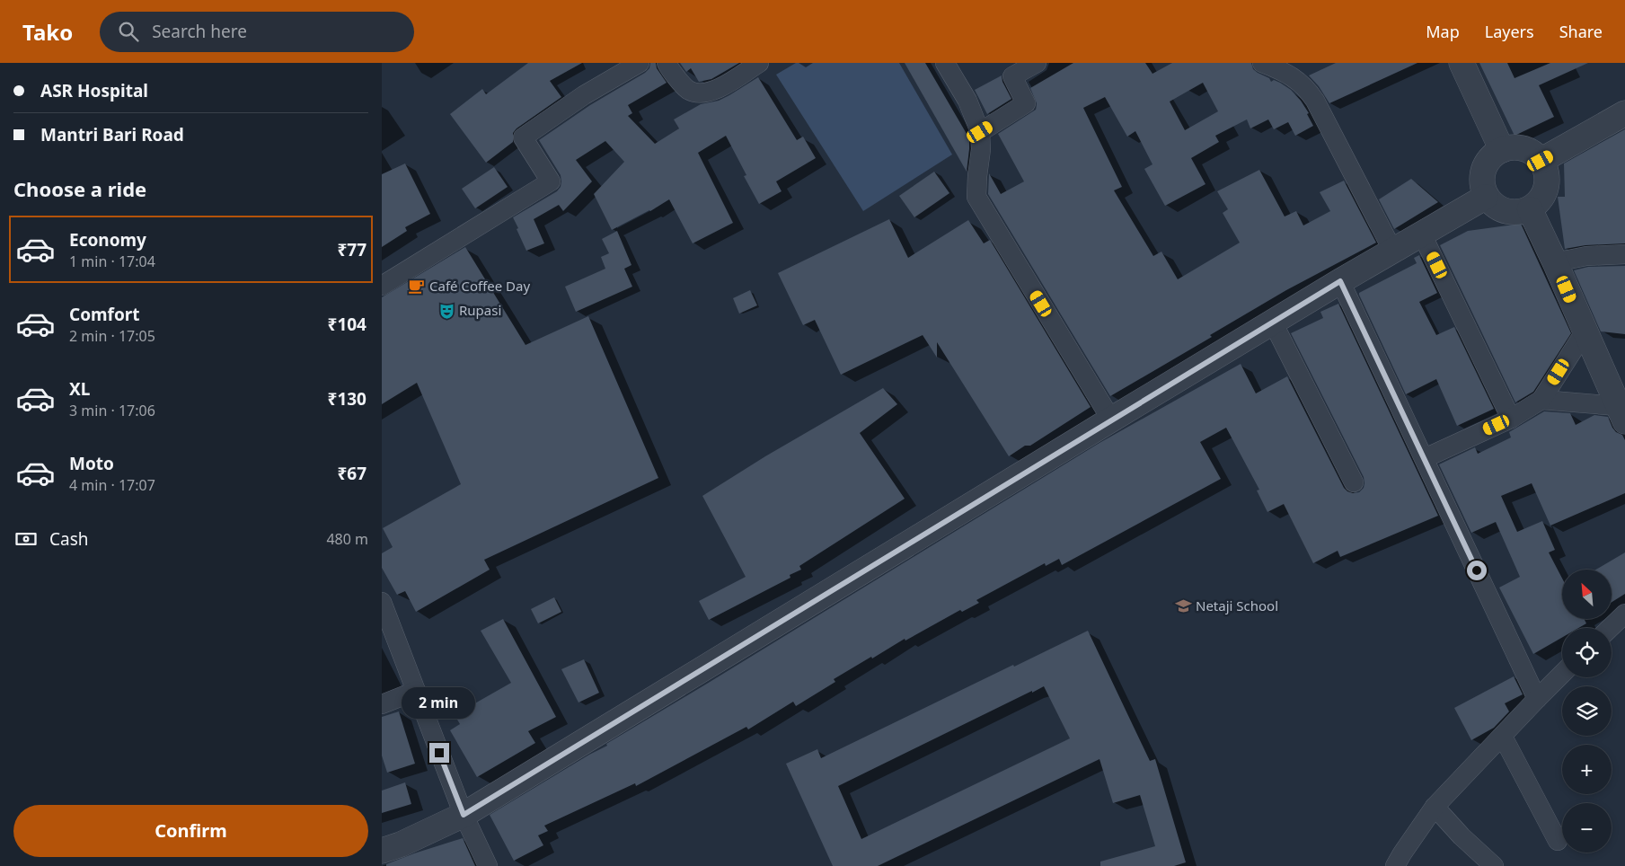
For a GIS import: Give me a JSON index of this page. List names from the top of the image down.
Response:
{
  "places": {
    "cafe": ["Café Coffee Day"],
    "theatre": ["Rupasi"],
    "school or university": ["Netaji School"]
  },
  "north": "top left",
  "page": {
    "header": "Tako",
    "search": "Search here",
    "nav": ["Map", "Layers", "Share"],
    "banner": ["ASR Hospital", "Mantri Bari Road"],
    "heading": "Choose a ride",
    "list": [
      {
        "name": "Economy",
        "note": "1 min · 17:04",
        "value": "₹77"
      },
      {
        "name": "Comfort",
        "note": "2 min · 17:05",
        "value": "₹104"
      },
      {
        "name": "XL",
        "note": "3 min · 17:06",
        "value": "₹130"
      },
      {
        "name": "Moto",
        "note": "4 min · 17:07",
        "value": "₹67"
      }
    ],
    "pay": ["Cash", "480 m"],
    "map_buttons": ["+", "−"],
    "bubble": "2 min",
    "buttons": "Confirm"
  }
}
